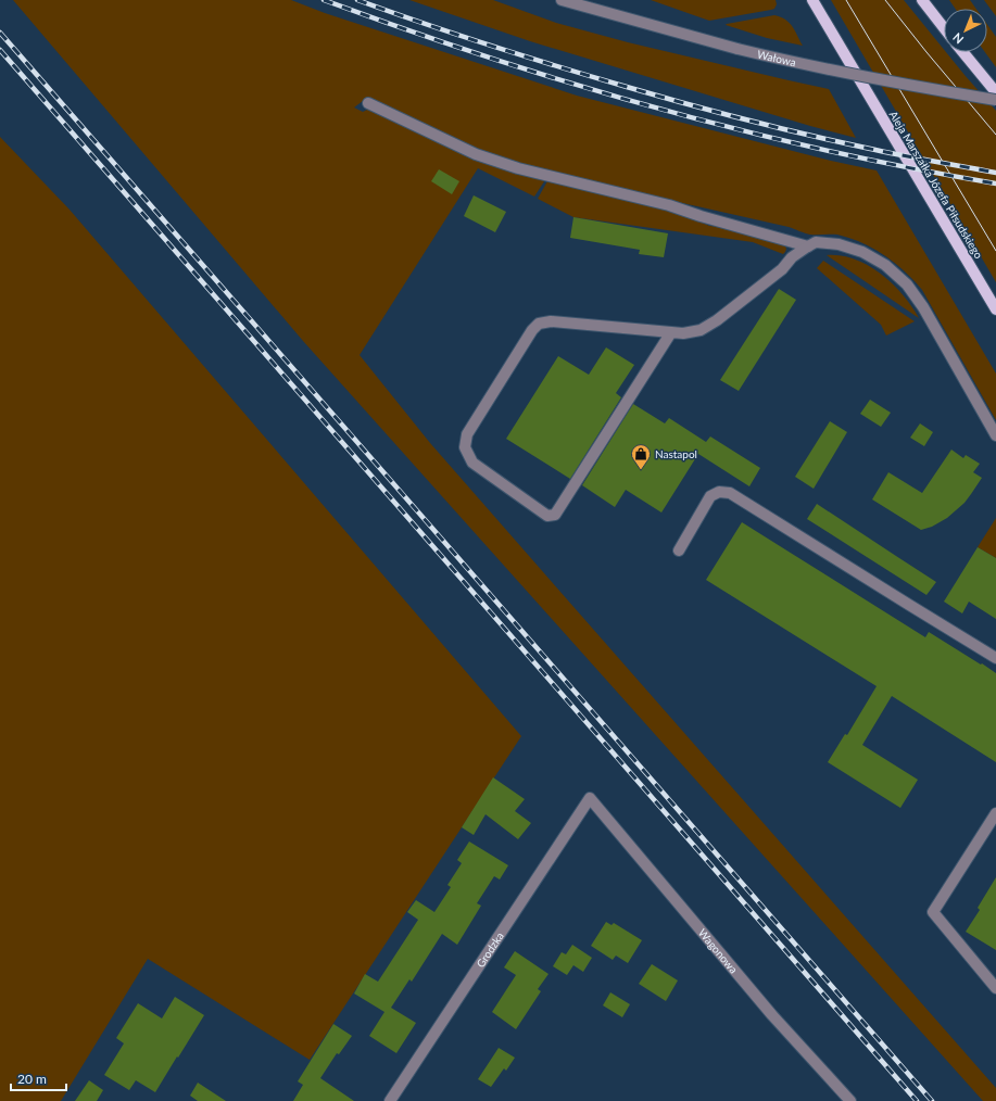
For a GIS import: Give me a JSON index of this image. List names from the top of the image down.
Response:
{
  "streets": {
    "main road": ["Aleja Marszałka Józefa Piłsudskiego"],
    "street": ["Wałowa", "Grodzka", "Wagonowa"]
  },
  "crossings": [
    ["Grodzka", "Wagonowa"]
  ],
  "places": {
    "shop": ["Nastapol"]
  },
  "scale_bar": "20 m",
  "north": "bottom left"
}
